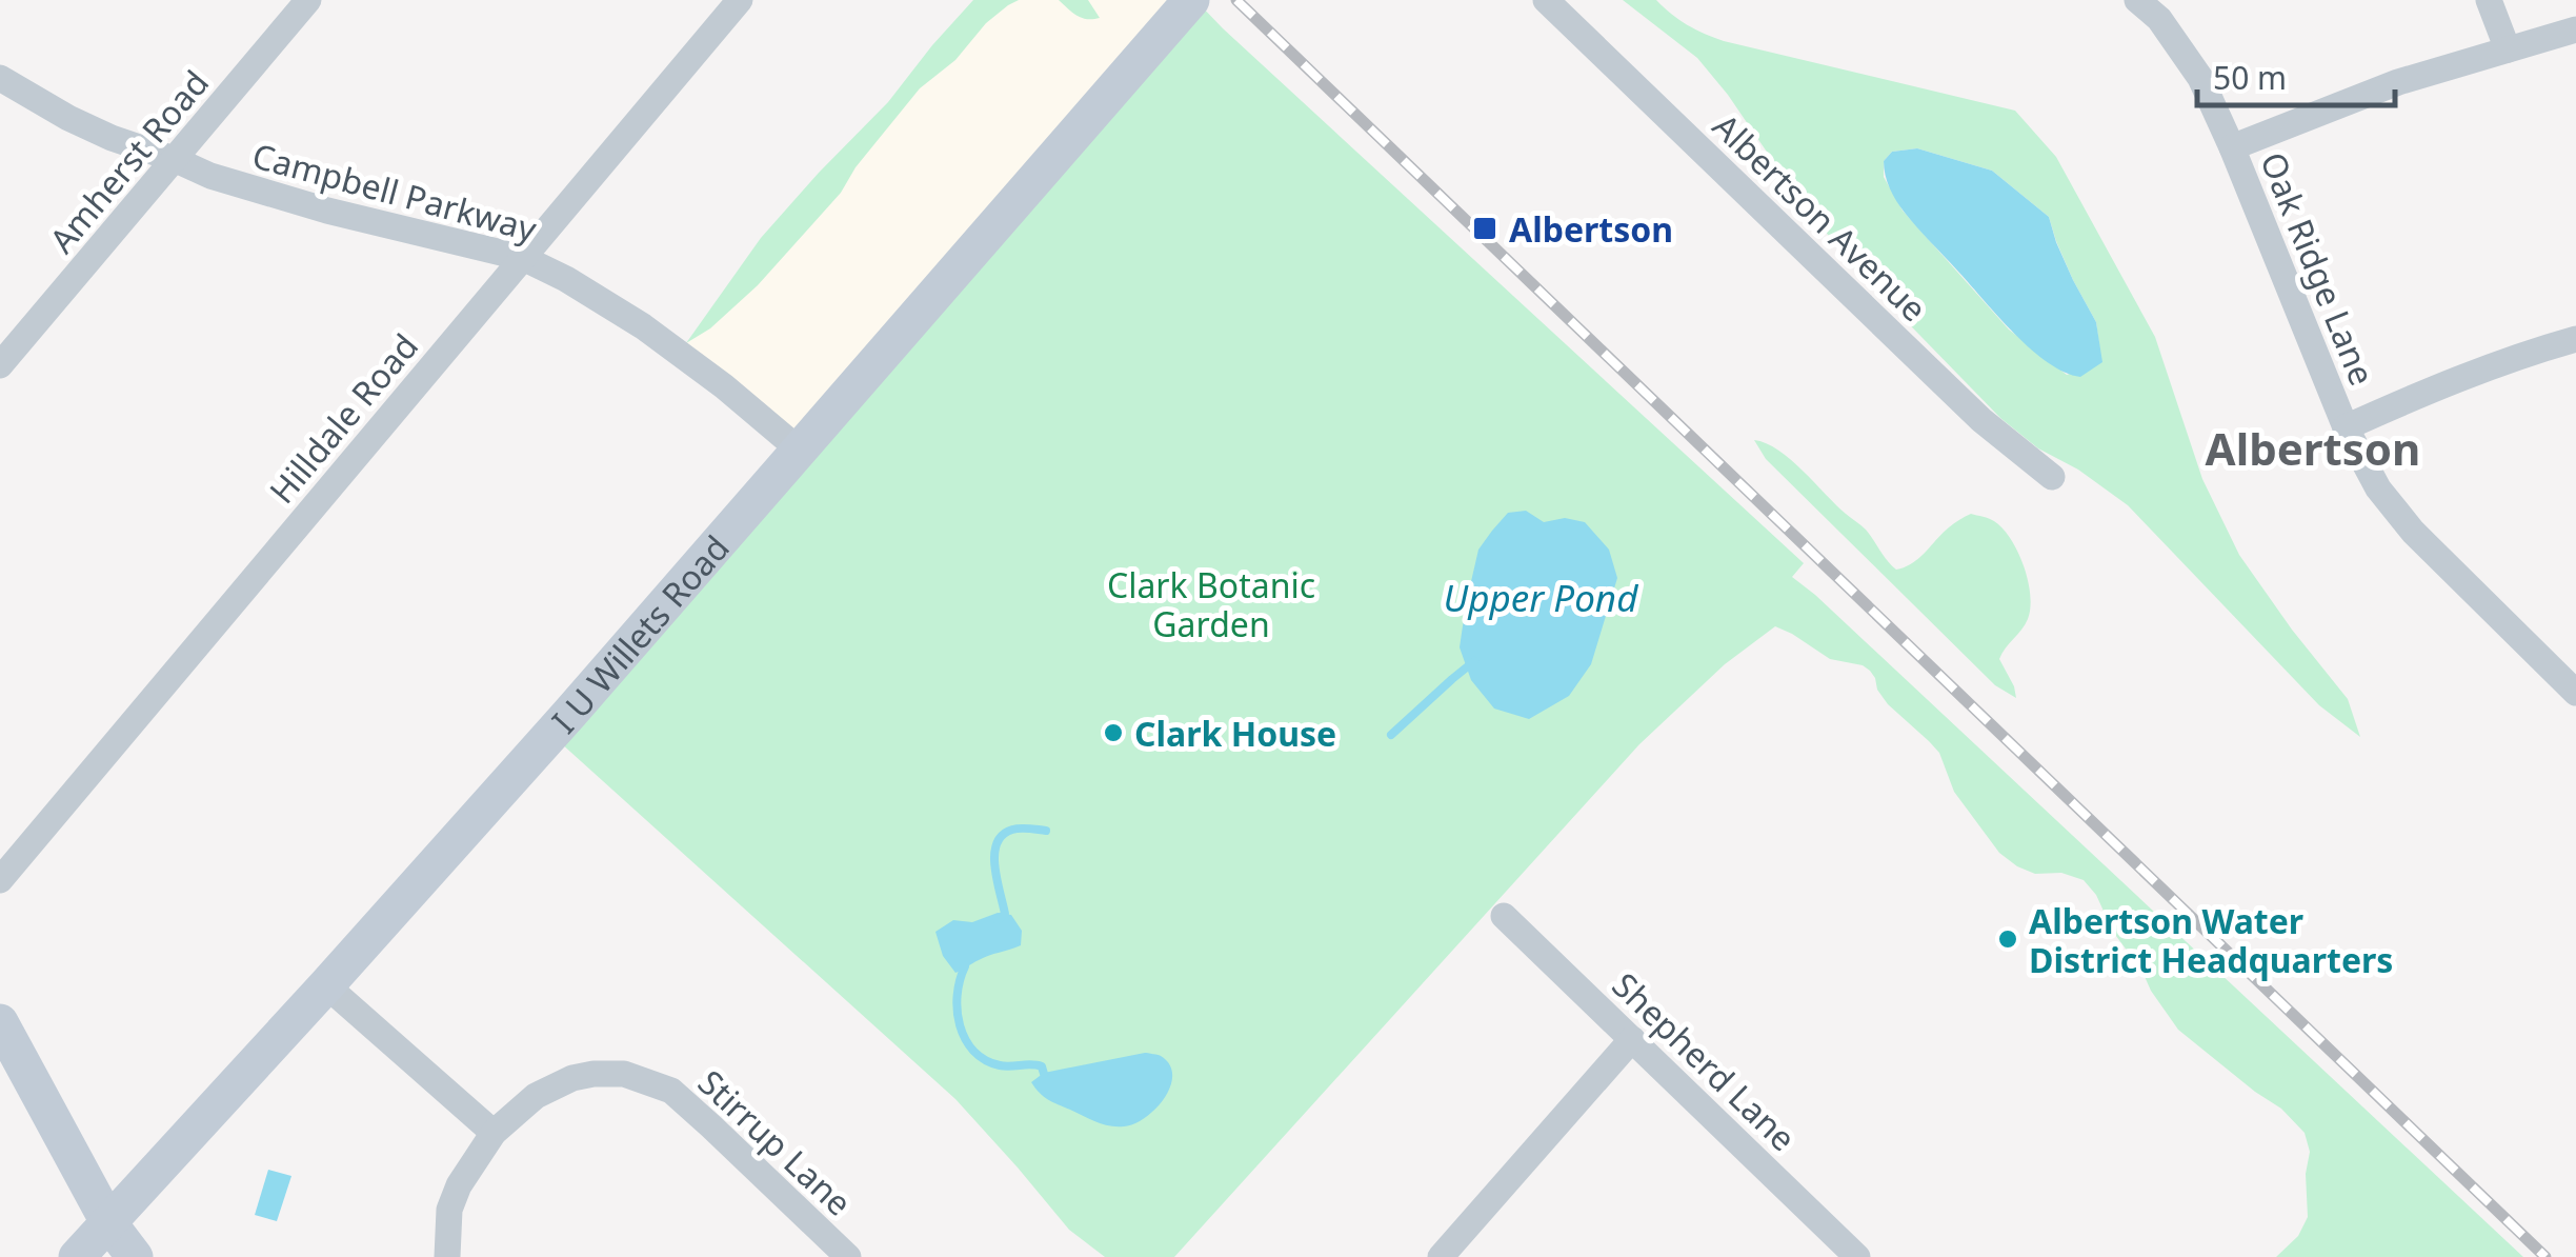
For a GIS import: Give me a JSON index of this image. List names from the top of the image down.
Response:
{
  "streets": {
    "main road": ["I U Willets Road"],
    "street": [
      "Amherst Road",
      "Campbell Parkway",
      "Albertson Avenue",
      "Oak Ridge Lane",
      "Hilldale Road",
      "Shepherd Lane",
      "Stirrup Lane"
    ]
  },
  "crossings": [
    ["Amherst Road", "Campbell Parkway"],
    ["Campbell Parkway", "Hilldale Road"],
    ["Campbell Parkway", "I U Willets Road"]
  ],
  "districts": ["Albertson"],
  "water": ["Upper Pond"],
  "parks": ["Clark Botanic Garden"],
  "places": {
    "transit": ["Albertson"],
    "other": ["Clark House", "Albertson Water District Headquarters"]
  },
  "scale_bar": "50 m"
}
